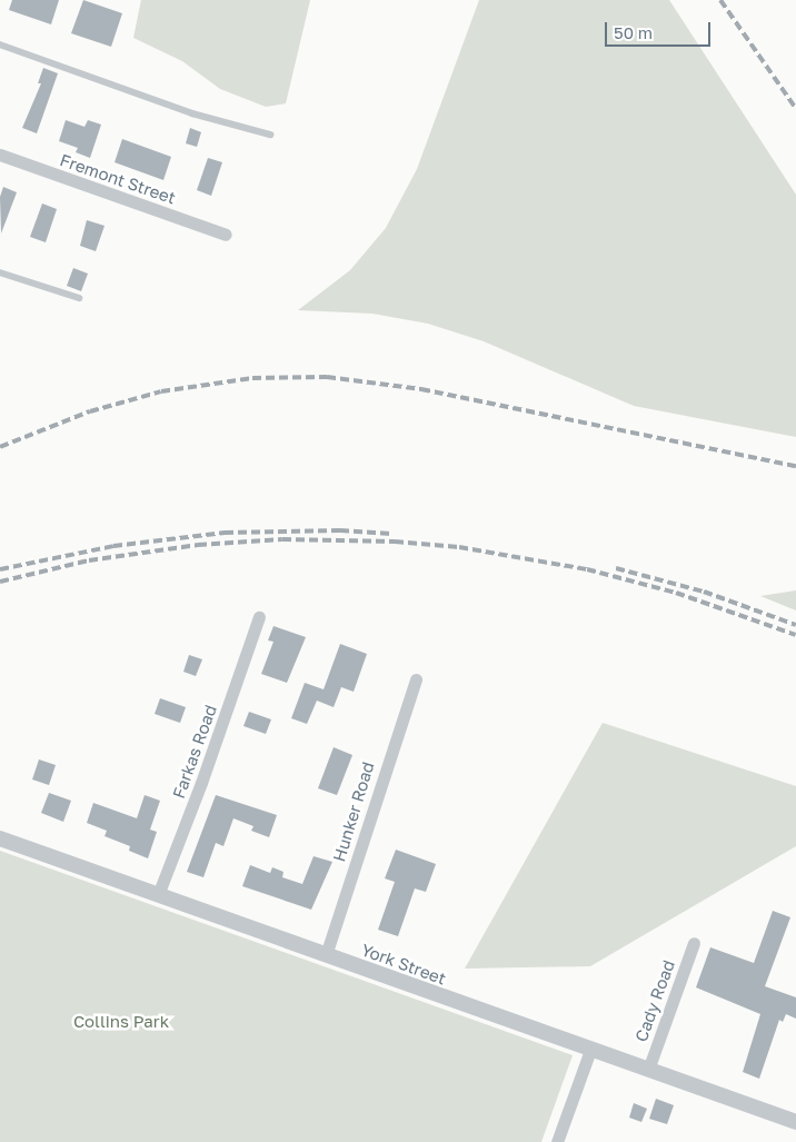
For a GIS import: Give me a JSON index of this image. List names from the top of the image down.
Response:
{
  "streets": {
    "street": [
      "Fremont Street",
      "Farkas Road",
      "Hunker Road",
      "York Street",
      "Cady Road"
    ]
  },
  "crossings": [
    ["Farkas Road", "York Street"],
    ["Hunker Road", "York Street"],
    ["York Street", "Cady Road"]
  ],
  "parks": ["Collins Park"],
  "scale_bar": "50 m"
}
